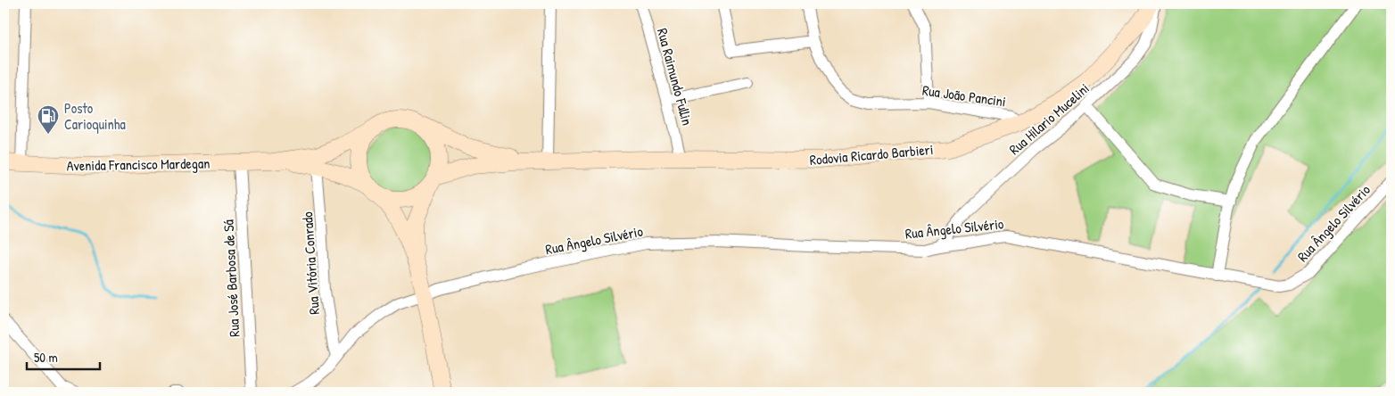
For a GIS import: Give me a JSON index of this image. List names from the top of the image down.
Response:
{
  "streets": {
    "main road": ["Rodovia Ricardo Barbieri", "Avenida Francisco Mardegan"],
    "street": [
      "Rua Raimundo Fullin",
      "Rua João Pancini",
      "Rua Hilario Mucelini",
      "Rua Ângelo Silvério",
      "Rua Vitória Conrado",
      "Rua José Barbosa de Sá"
    ]
  },
  "crossings": [
    ["Rua Raimundo Fullin", "Rodovia Ricardo Barbieri"],
    ["Rua João Pancini", "Rodovia Ricardo Barbieri"],
    ["Rua Hilario Mucelini", "Rua Ângelo Silvério"],
    ["Avenida Francisco Mardegan", "Rua Vitória Conrado"],
    ["Avenida Francisco Mardegan", "Rua José Barbosa de Sá"],
    ["Rua Ângelo Silvério", "Rua Vitória Conrado"]
  ],
  "places": {
    "fuel station": ["Posto Carioquinha"]
  },
  "scale_bar": "50 m"
}
